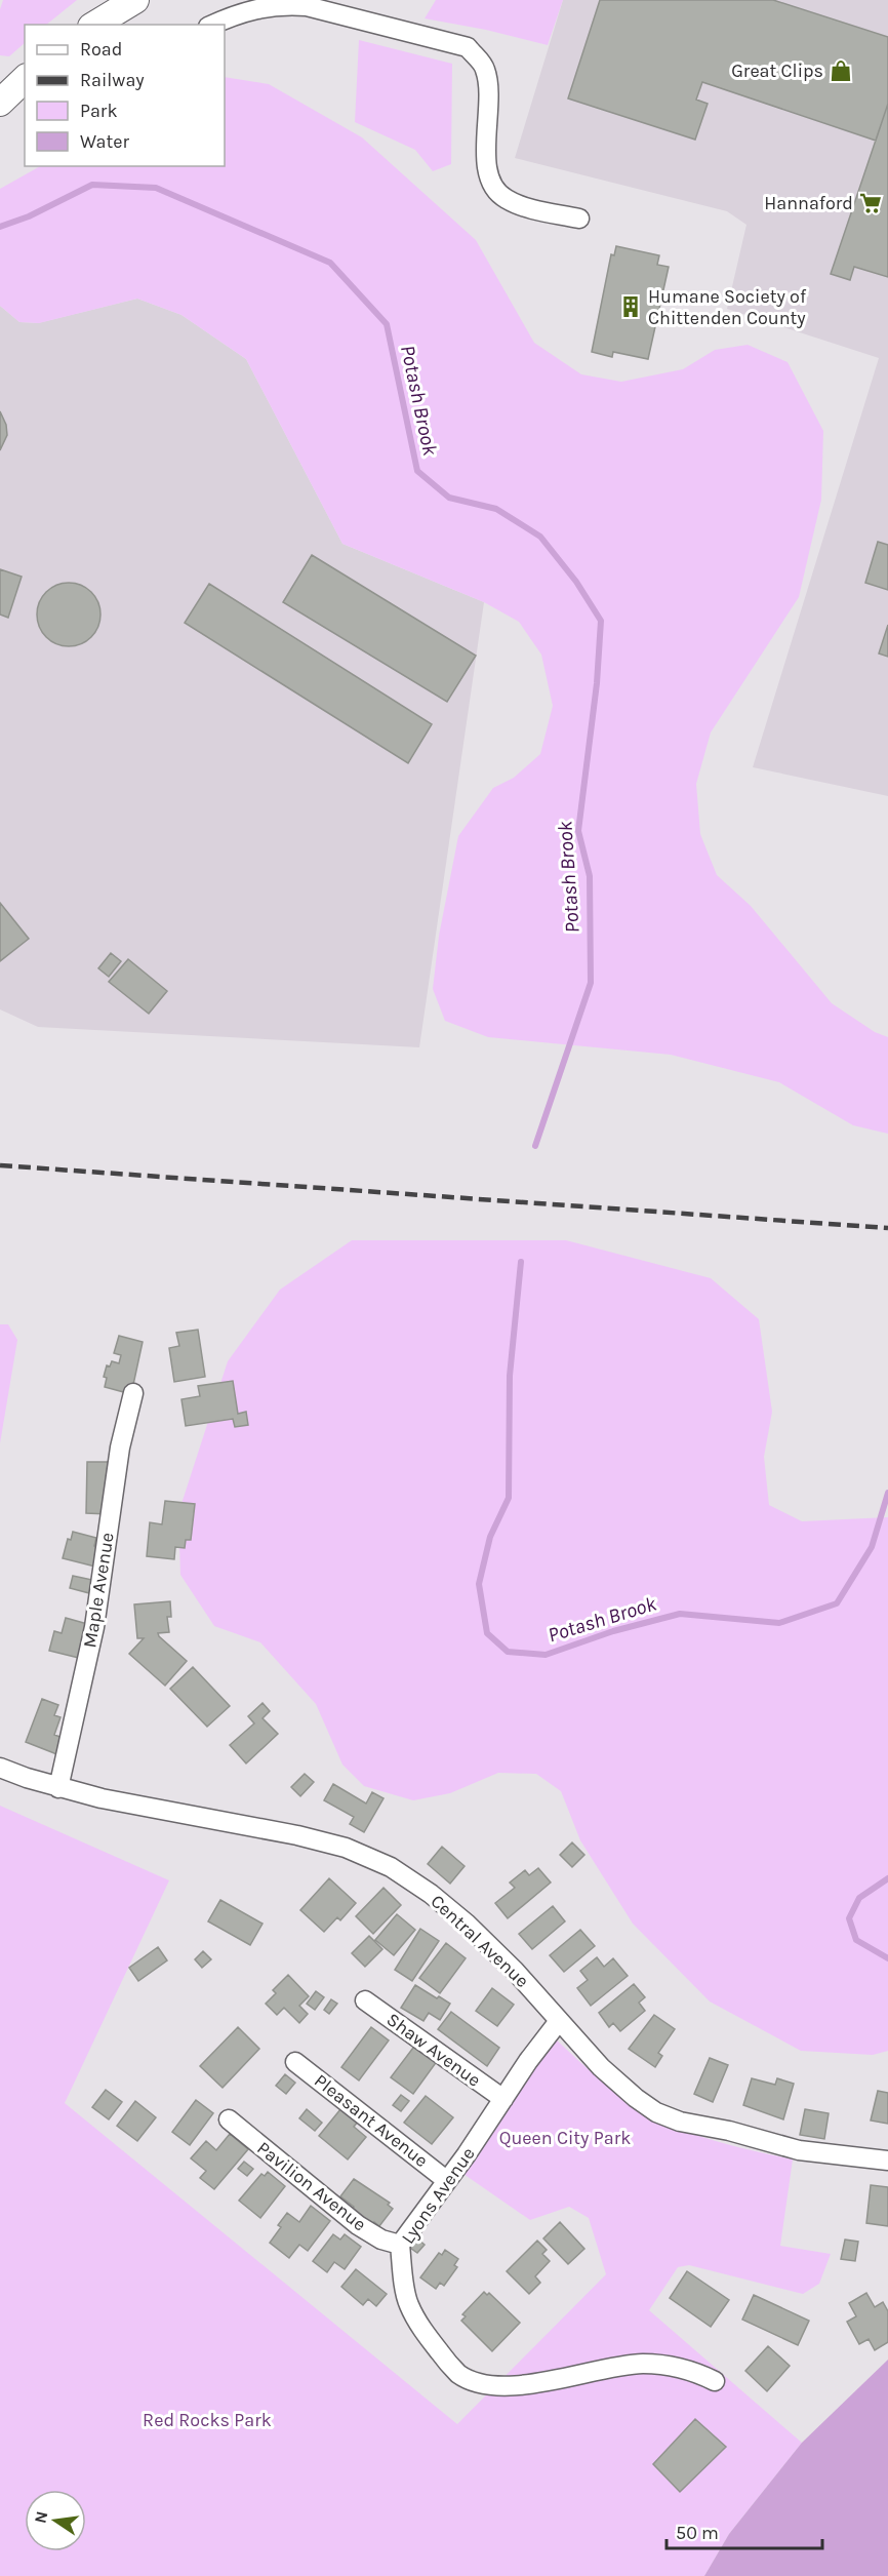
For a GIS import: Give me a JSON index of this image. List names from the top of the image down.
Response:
{
  "streets": {
    "street": [
      "Maple Avenue",
      "Central Avenue",
      "Shaw Avenue",
      "Pleasant Avenue",
      "Pavilion Avenue",
      "Lyons Avenue"
    ]
  },
  "crossings": [
    ["Maple Avenue", "Central Avenue"],
    ["Central Avenue", "Lyons Avenue"],
    ["Shaw Avenue", "Lyons Avenue"],
    ["Pleasant Avenue", "Lyons Avenue"],
    ["Pavilion Avenue", "Lyons Avenue"]
  ],
  "water": ["Potash Brook"],
  "parks": ["Queen City Park", "Red Rocks Park"],
  "places": {
    "shop": ["Great Clips"],
    "supermarket": ["Hannaford"],
    "building": ["Humane Society of Chittenden County"]
  },
  "legend": [
    "Road",
    "Railway",
    "Park",
    "Water"
  ],
  "scale_bar": "50 m",
  "north": "left"
}
